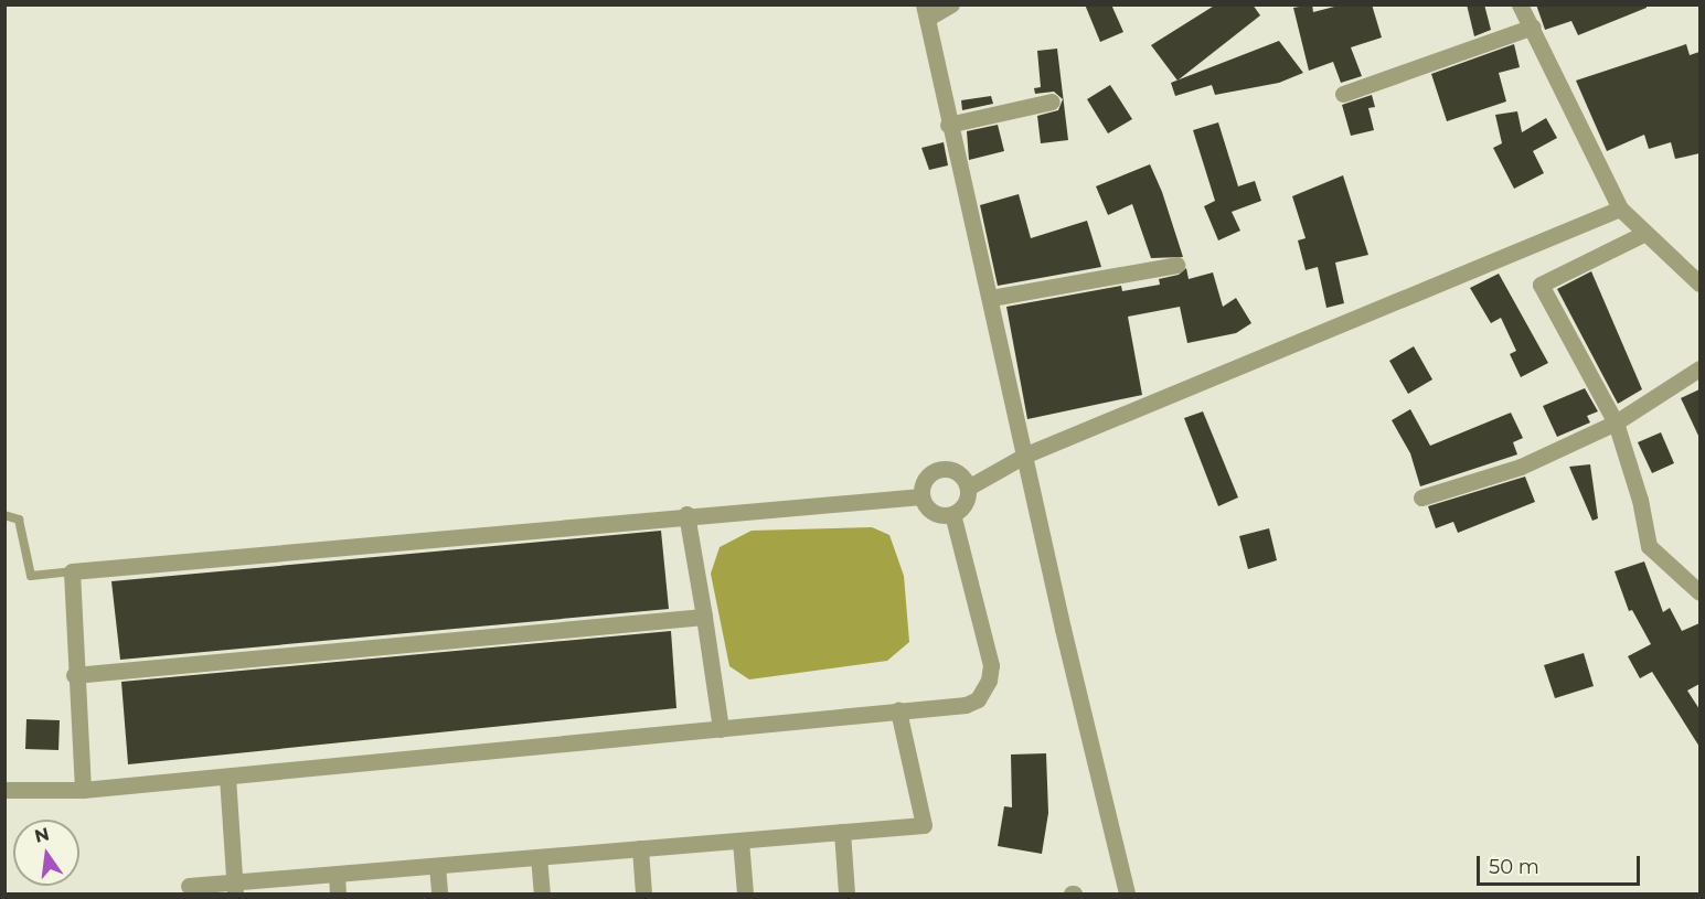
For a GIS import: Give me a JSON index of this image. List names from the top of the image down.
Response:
{
  "scale_bar": "50 m",
  "north": "top"
}
